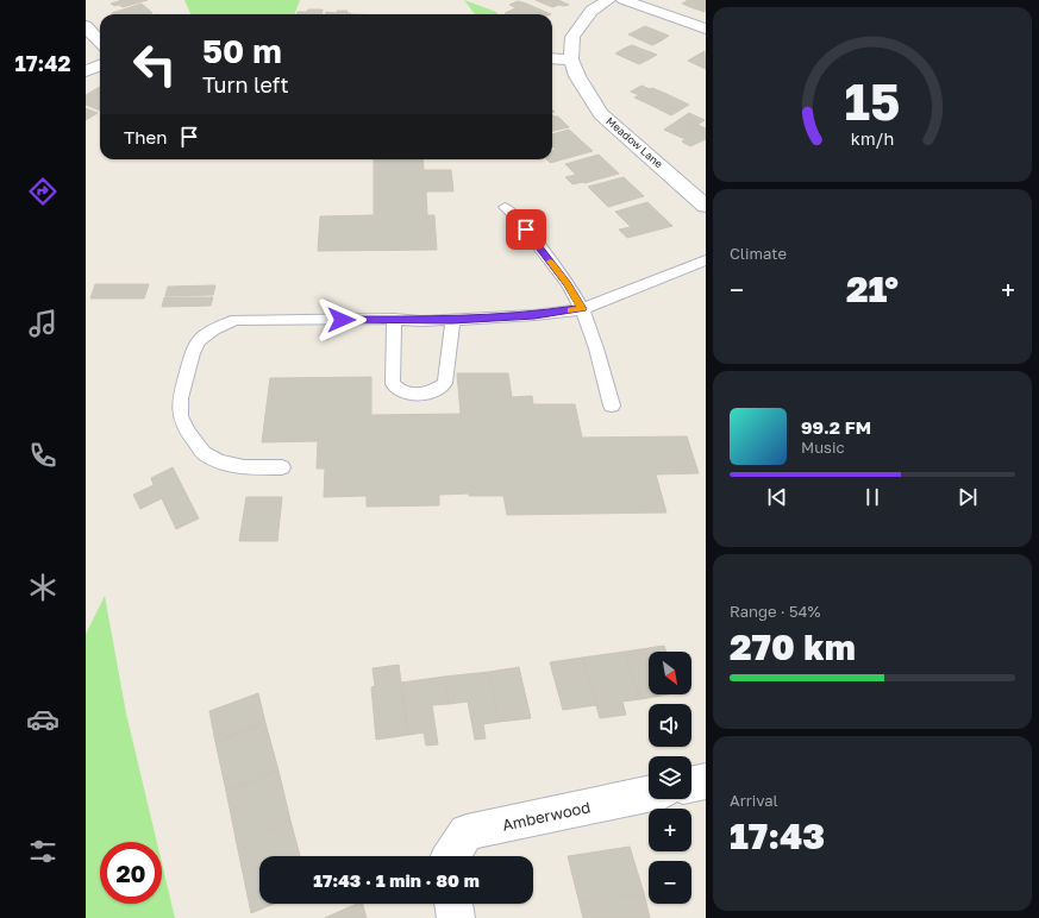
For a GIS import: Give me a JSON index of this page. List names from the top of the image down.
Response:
{
  "streets": {
    "street": ["Meadow Lane", "Amberwood"]
  },
  "north": "bottom right",
  "page": {
    "tabs": "17:42",
    "turn": ["50 m", "Turn left"],
    "then": "Then",
    "tile": [
      "Climate",
      ["Range · 54%", "270 km"],
      ["Arrival", "17:43"]
    ],
    "heat": ["−", "21°", "+"],
    "song": ["99.2 FM", "Music"],
    "map_buttons": ["+", "−"],
    "limit": "20",
    "trip": "17:43 · 1 min · 80 m",
    "gauge": ["15", "km/h"]
  }
}
